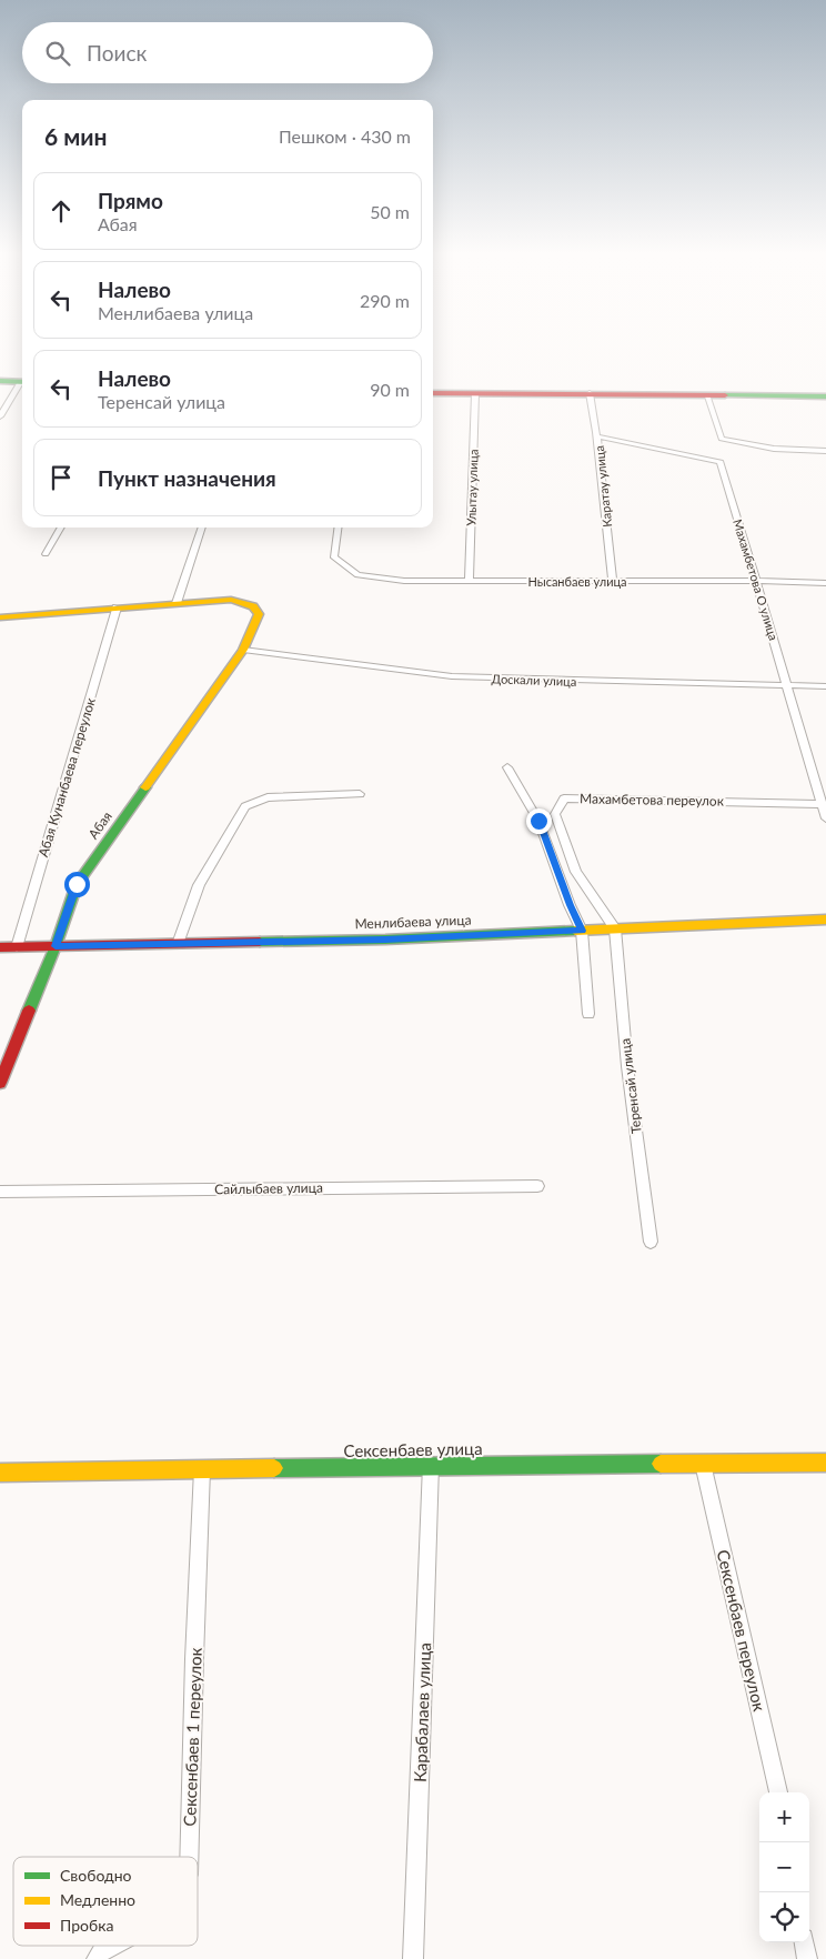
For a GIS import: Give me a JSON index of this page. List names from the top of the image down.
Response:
{
  "streets": {
    "street": [
      "Каратау улица",
      "Улытау улица",
      "Махамбетова О улица",
      "Нысанбаев улица",
      "Доскали улица",
      "Абая Кунанбаева переулок",
      "Махамбетова переулок",
      "Абая",
      "Менлибаева улица",
      "Теренсай улица",
      "Сайлыбаев улица",
      "Сексенбаев улица",
      "Сексенбаев переулок",
      "Карабалаев улица",
      "Сексенбаев 1 переулок"
    ]
  },
  "crossings": [
    ["Каратау улица", "Махамбетова О улица"],
    ["Каратау улица", "Нысанбаев улица"],
    ["Улытау улица", "Нысанбаев улица"],
    ["Махамбетова О улица", "Нысанбаев улица"],
    ["Махамбетова О улица", "Доскали улица"],
    ["Махамбетова О улица", "Махамбетова переулок"],
    ["Доскали улица", "Абая"],
    ["Абая Кунанбаева переулок", "Менлибаева улица"],
    ["Махамбетова переулок", "Менлибаева улица"],
    ["Махамбетова переулок", "Теренсай улица"],
    ["Абая", "Менлибаева улица"],
    ["Менлибаева улица", "Теренсай улица"],
    ["Сексенбаев улица", "Сексенбаев переулок"],
    ["Сексенбаев улица", "Карабалаев улица"],
    ["Сексенбаев улица", "Сексенбаев 1 переулок"]
  ],
  "legend": ["Свободно", "Медленно", "Пробка"],
  "page": {
    "search": "Поиск",
    "heading": ["6 мин", "Пешком · 430 m"],
    "list": [
      ["Прямо", "Абая", "50 m"],
      ["Налево", "Менлибаева улица", "290 m"],
      ["Налево", "Теренсай улица", "90 m"],
      "Пункт назначения"
    ],
    "map_buttons": ["+", "−"]
  }
}
